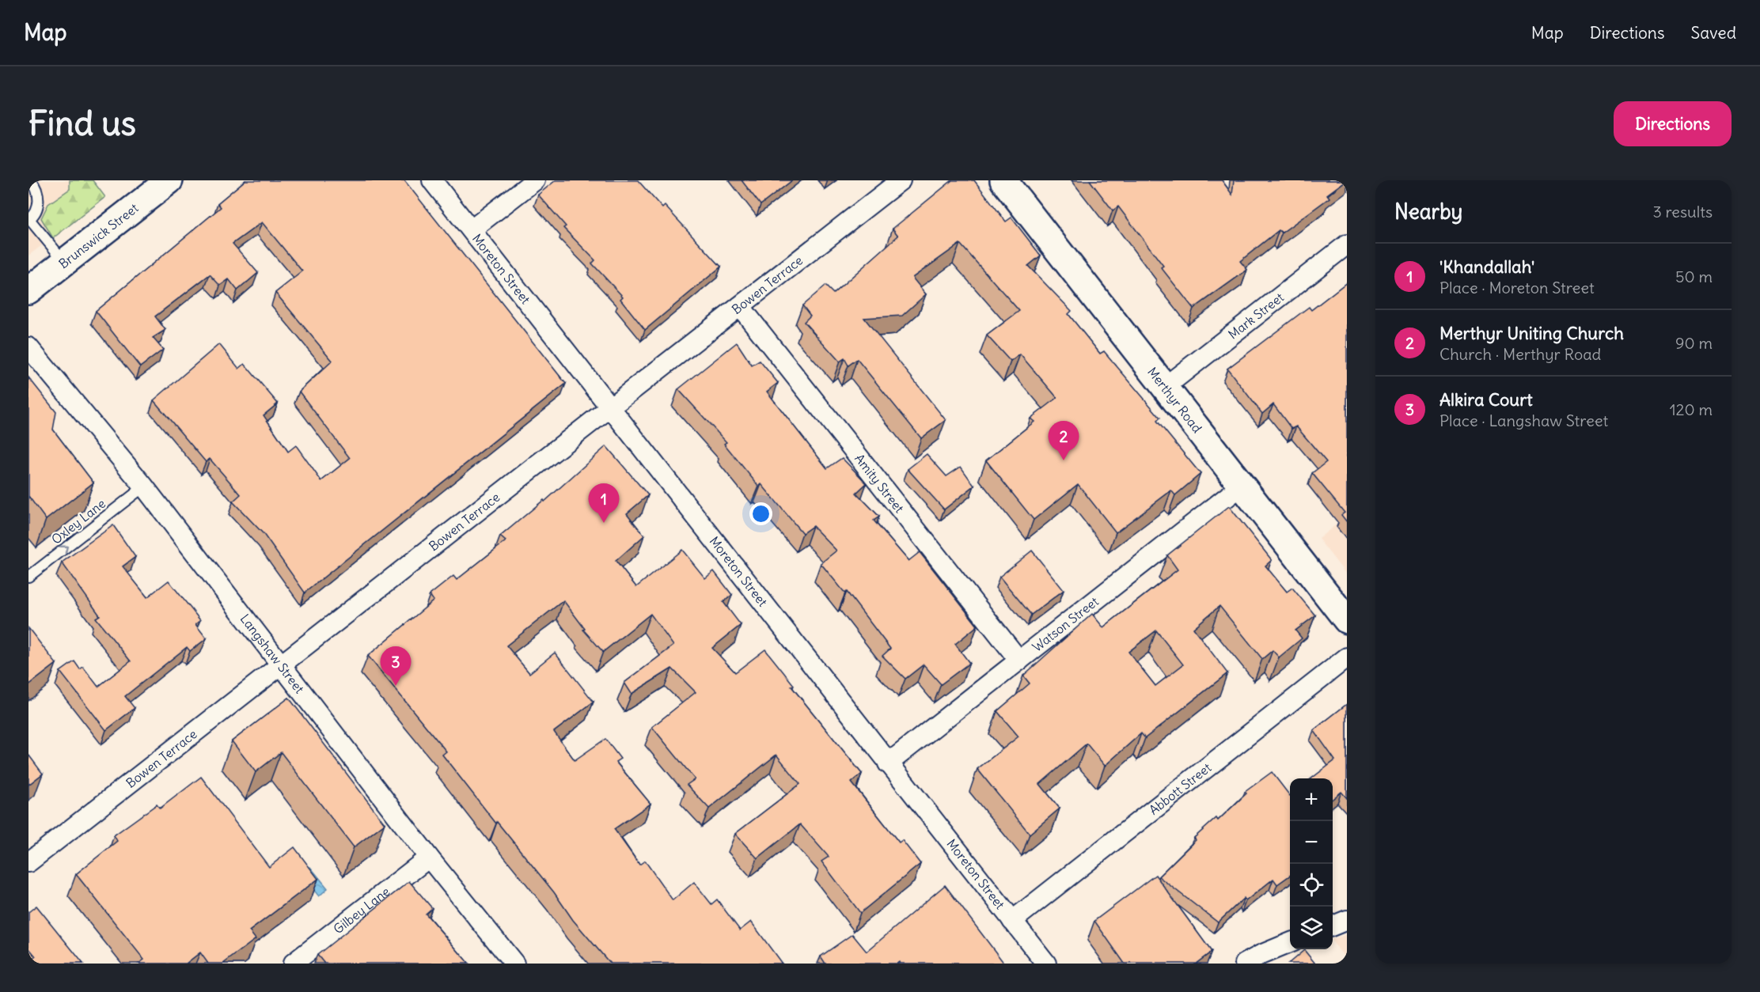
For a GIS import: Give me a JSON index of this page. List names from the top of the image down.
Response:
{
  "streets": {
    "street": [
      "Brunswick Street",
      "Moreton Street",
      "Bowen Terrace",
      "Mark Street",
      "Merthyr Road",
      "Amity Street",
      "Watson Street",
      "Langshaw Street",
      "Abbott Street",
      "Gilbey Lane"
    ],
    "lane": ["Oxley Lane"]
  },
  "crossings": [
    ["Moreton Street", "Bowen Terrace"],
    ["Moreton Street", "Watson Street"],
    ["Moreton Street", "Abbott Street"],
    ["Bowen Terrace", "Amity Street"],
    ["Bowen Terrace", "Langshaw Street"],
    ["Mark Street", "Merthyr Road"],
    ["Merthyr Road", "Watson Street"],
    ["Amity Street", "Watson Street"],
    ["Oxley Lane", "Langshaw Street"],
    ["Langshaw Street", "Gilbey Lane"]
  ],
  "one_way": ["Oxley Lane"],
  "page": {
    "header": "Map",
    "nav": ["Map", "Directions", "Saved"],
    "buttons": "Directions",
    "title": "Find us",
    "heading": ["Nearby", "3 results"],
    "list": [
      {
        "mark": "1",
        "name": "'Khandallah'",
        "note": "Place · Moreton Street",
        "value": "50 m"
      },
      {
        "mark": "2",
        "name": "Merthyr Uniting Church",
        "note": "Church · Merthyr Road",
        "value": "90 m"
      },
      {
        "mark": "3",
        "name": "Alkira Court",
        "note": "Place · Langshaw Street",
        "value": "120 m"
      }
    ],
    "pins": ["2", "1", "3"],
    "map_buttons": ["+", "−"]
  }
}
